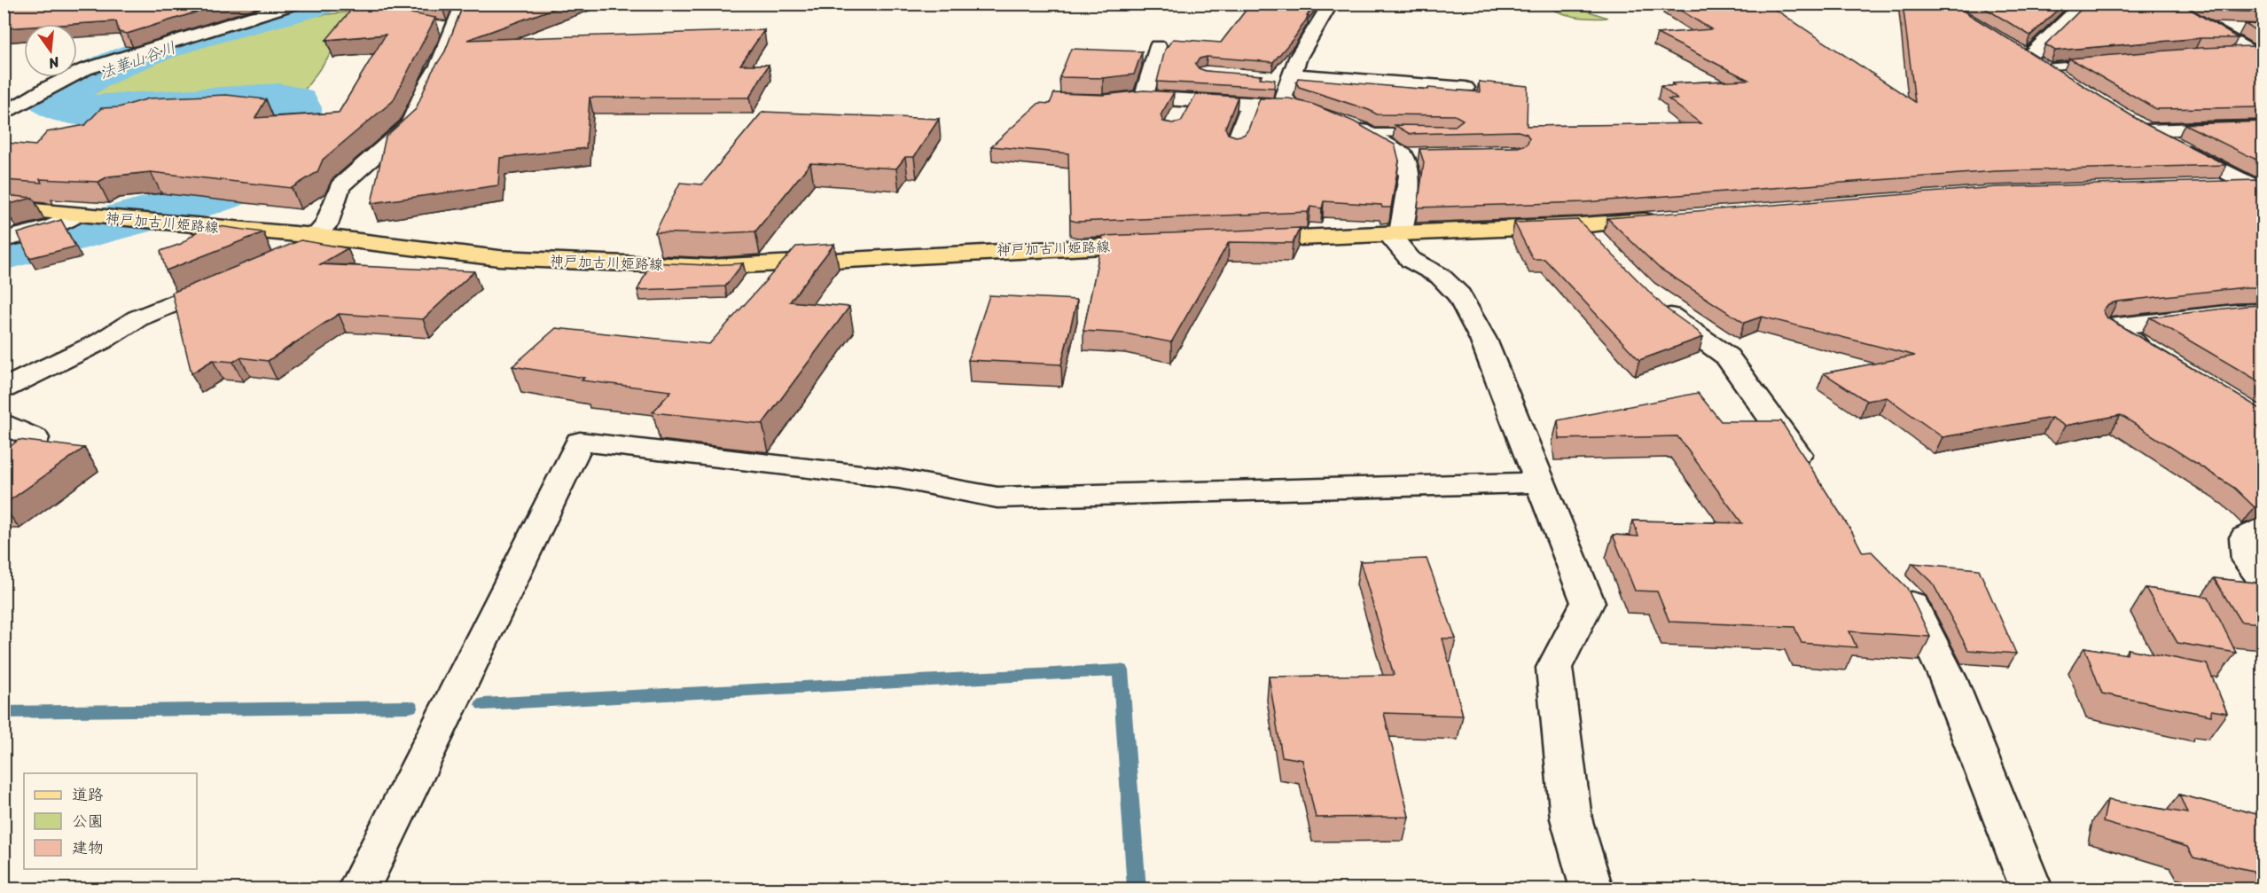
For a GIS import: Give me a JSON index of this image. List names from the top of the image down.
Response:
{
  "streets": {
    "main road": ["神戸加古川姫路線"]
  },
  "water": ["法華山谷川"],
  "legend": ["道路", "公園", "建物"],
  "north": "bottom"
}
